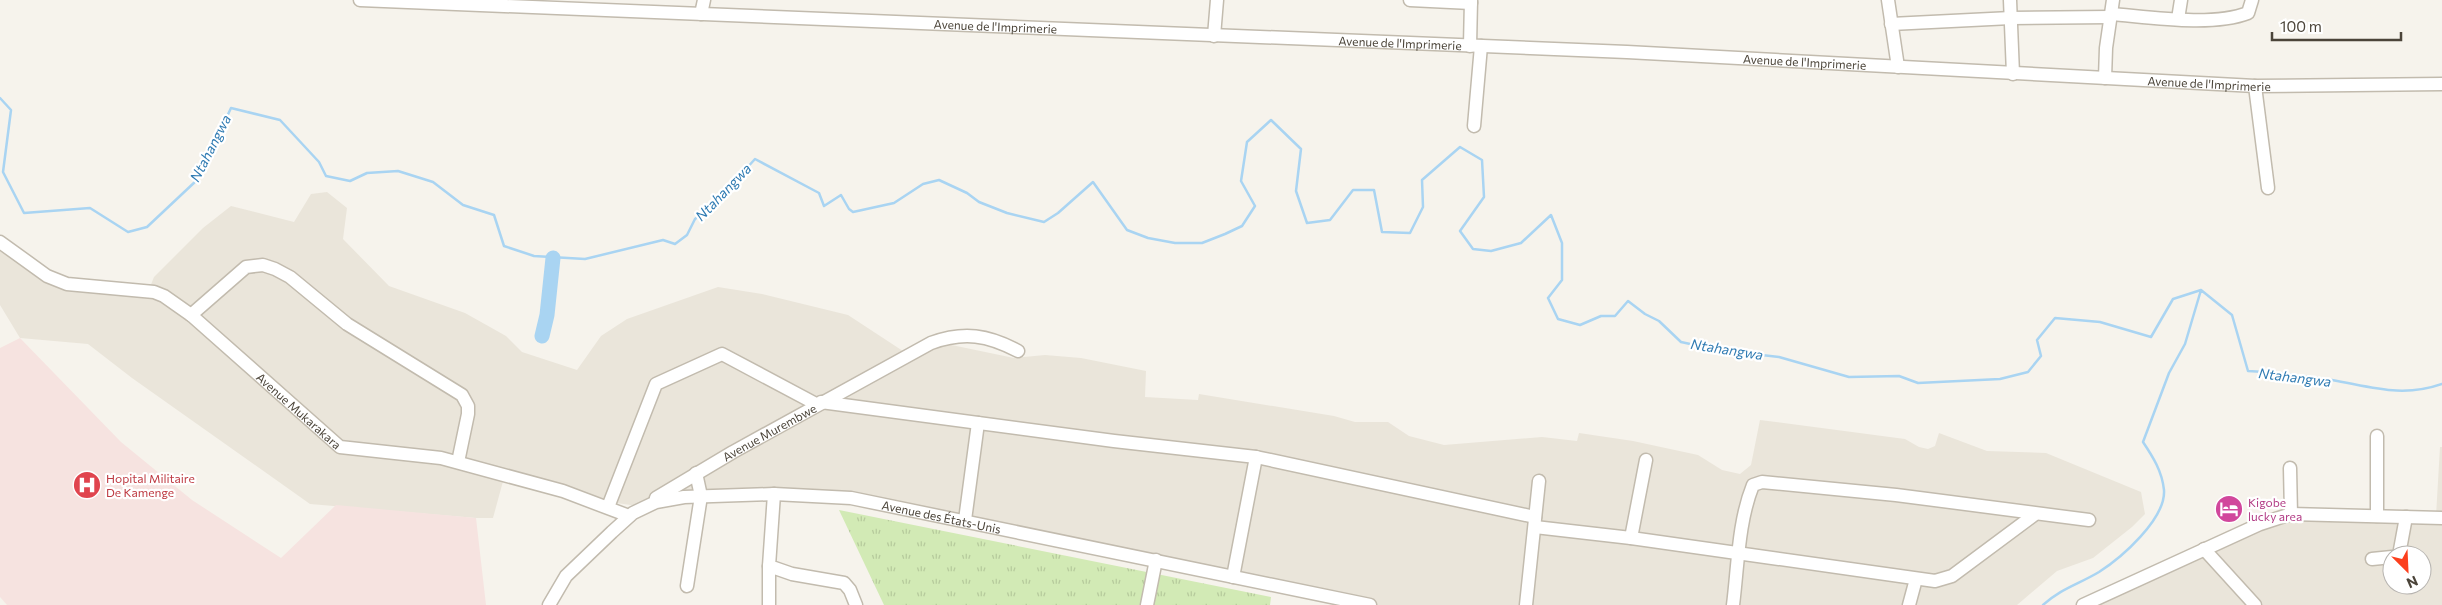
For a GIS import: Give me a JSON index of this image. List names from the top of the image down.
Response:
{
  "streets": {
    "street": [
      "Avenue de l'Imprimerie",
      "Avenue Mukarakara",
      "Avenue Murembwe",
      "Avenue des États-Unis"
    ]
  },
  "crossings": [
    ["Avenue Mukarakara", "Avenue des États-Unis"],
    ["Avenue Murembwe", "Avenue des États-Unis"]
  ],
  "water": ["Ntahangwa"],
  "places": {
    "hospital": ["Hopital Militaire De Kamenge"],
    "hotel": ["Kigobe lucky area"]
  },
  "scale_bar": "100 m",
  "north": "bottom right"
}
